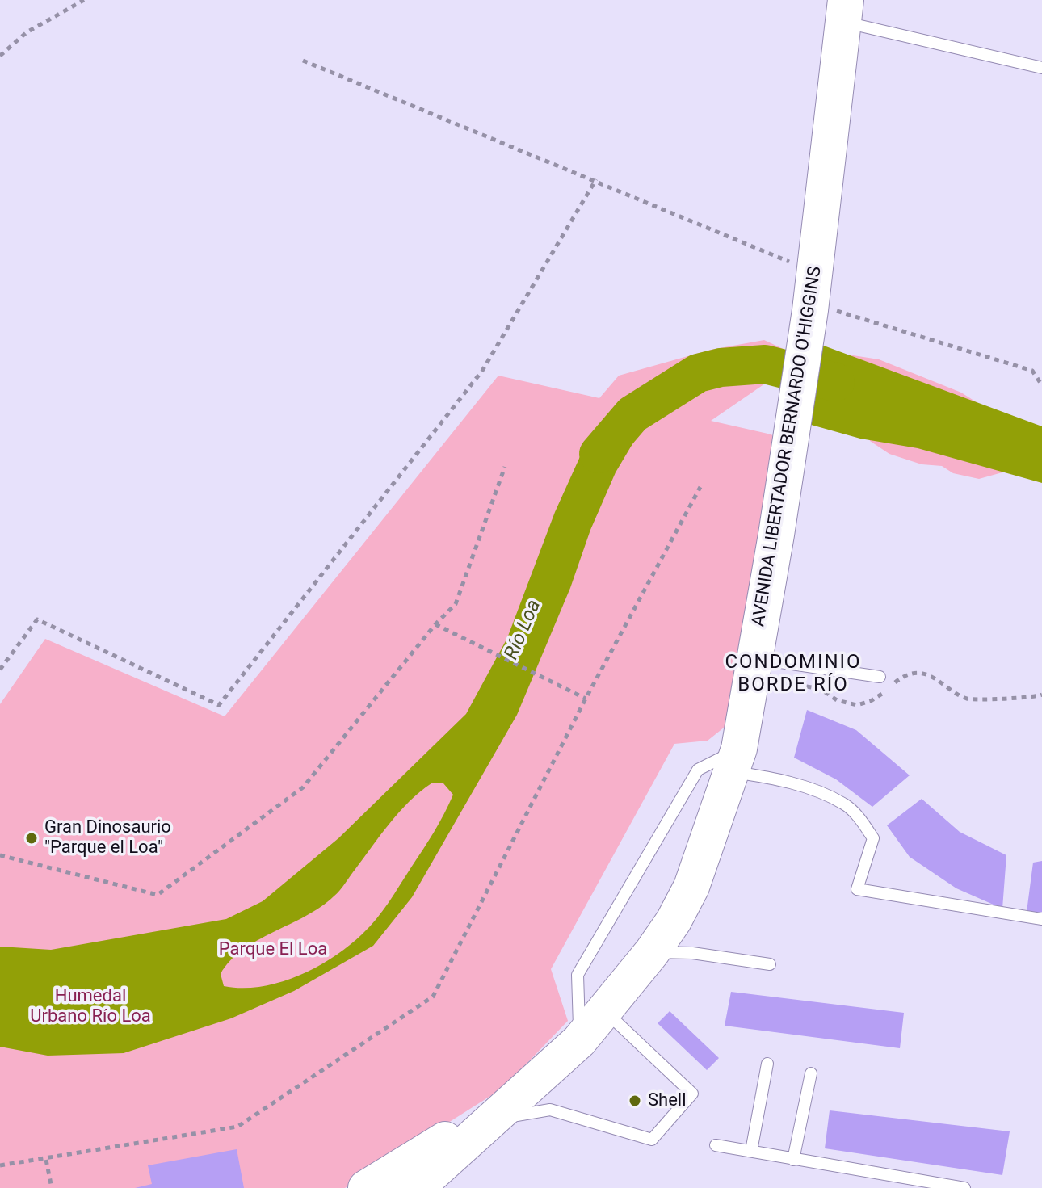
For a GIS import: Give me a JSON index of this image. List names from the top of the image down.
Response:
{
  "streets": {
    "main road": ["AVENIDA LIBERTADOR BERNARDO O'HIGGINS"]
  },
  "districts": ["CONDOMINIO BORDE RÍO"],
  "water": ["Río Loa"],
  "parks": ["Parque El Loa", "Humedal Urbano Río Loa"],
  "places": ["Gran Dinosaurio \"Parque el Loa\"", "Shell"]
}
